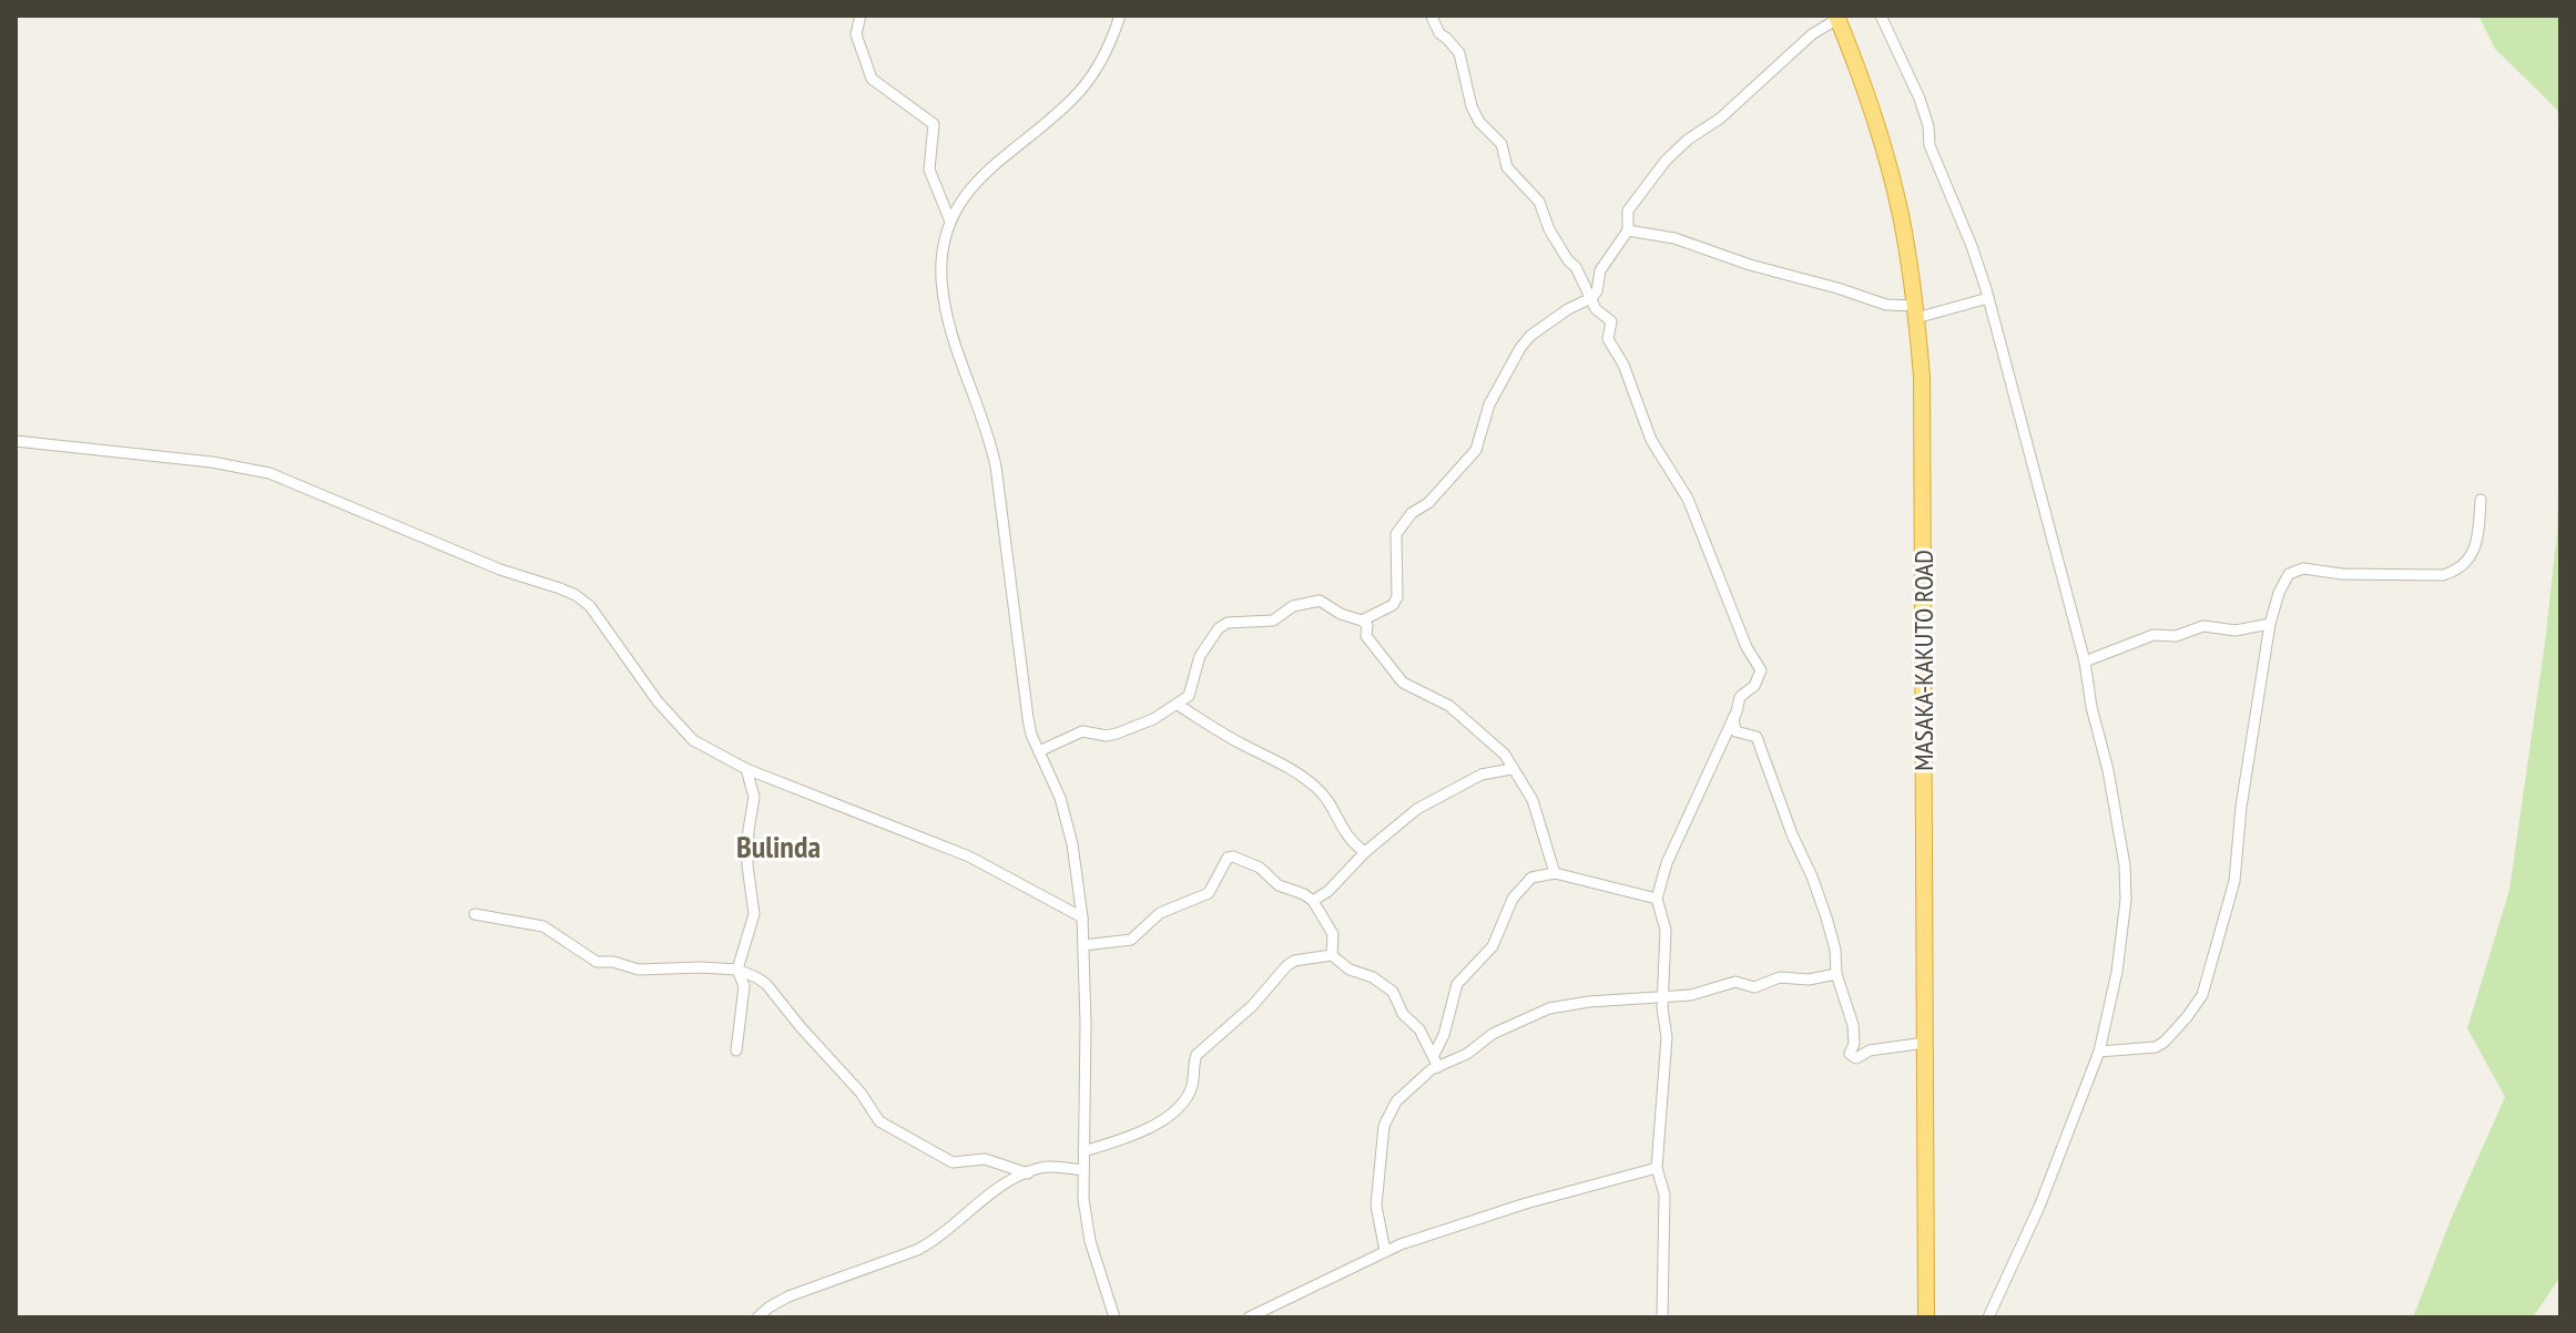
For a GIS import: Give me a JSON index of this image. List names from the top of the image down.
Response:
{
  "streets": {
    "highway": ["MASAKA-KAKUTO ROAD"]
  },
  "districts": ["Bulinda"]
}
